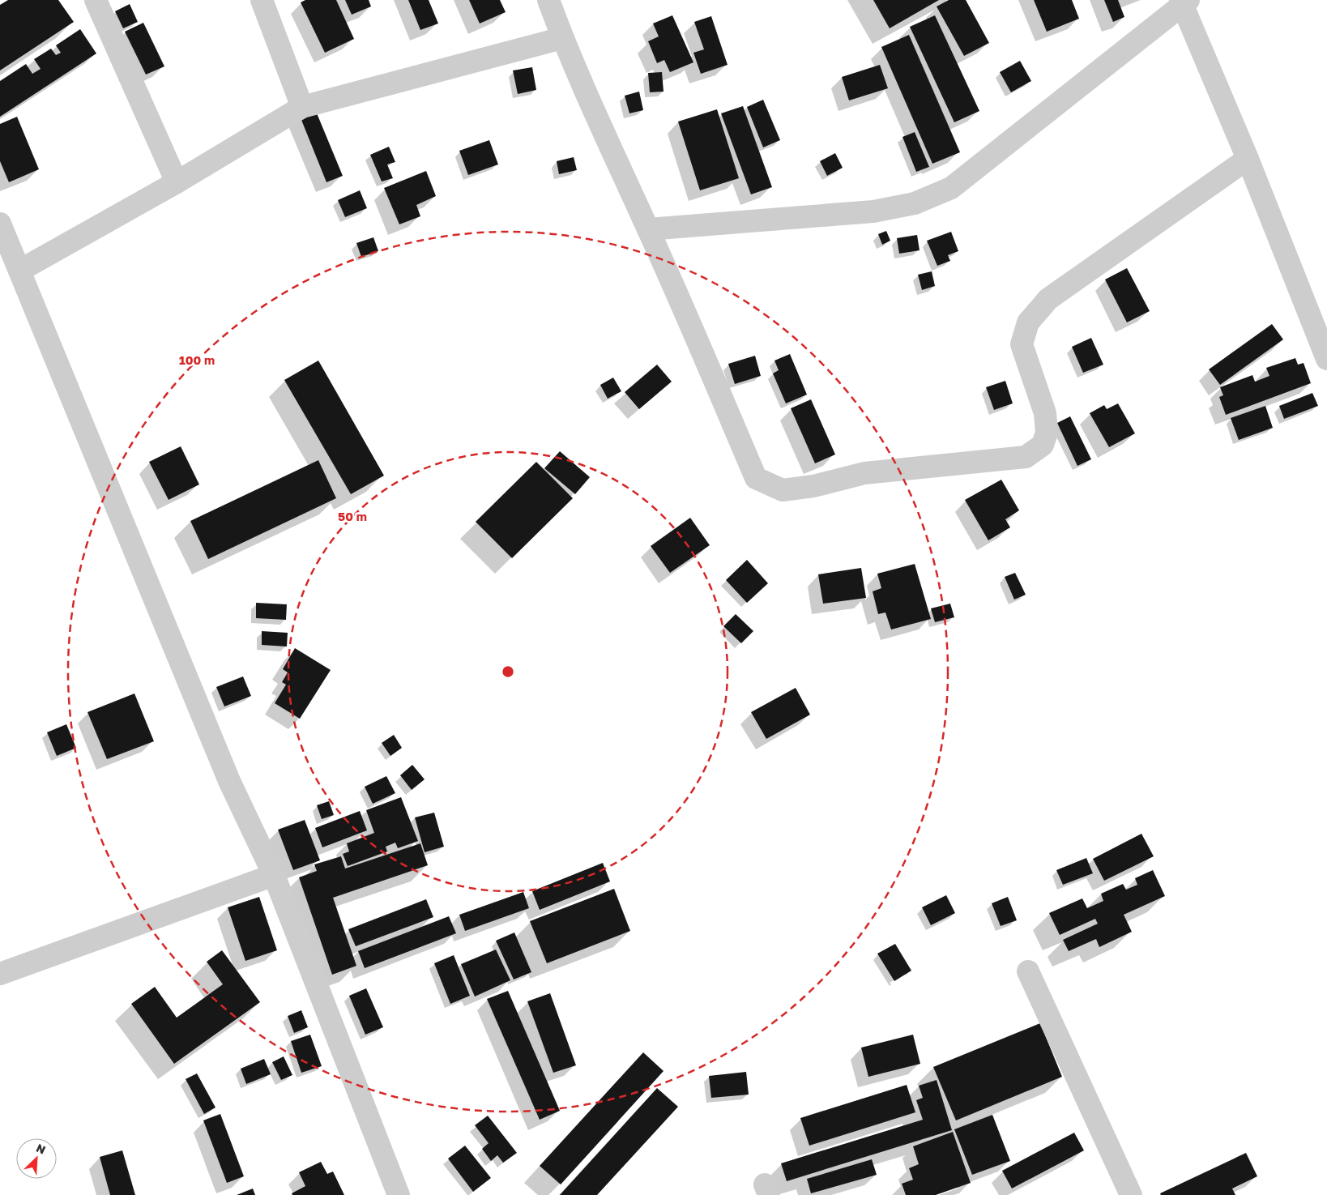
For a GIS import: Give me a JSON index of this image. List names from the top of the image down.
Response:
{
  "north": "top right",
  "rings": ["100 m", "50 m"]
}
